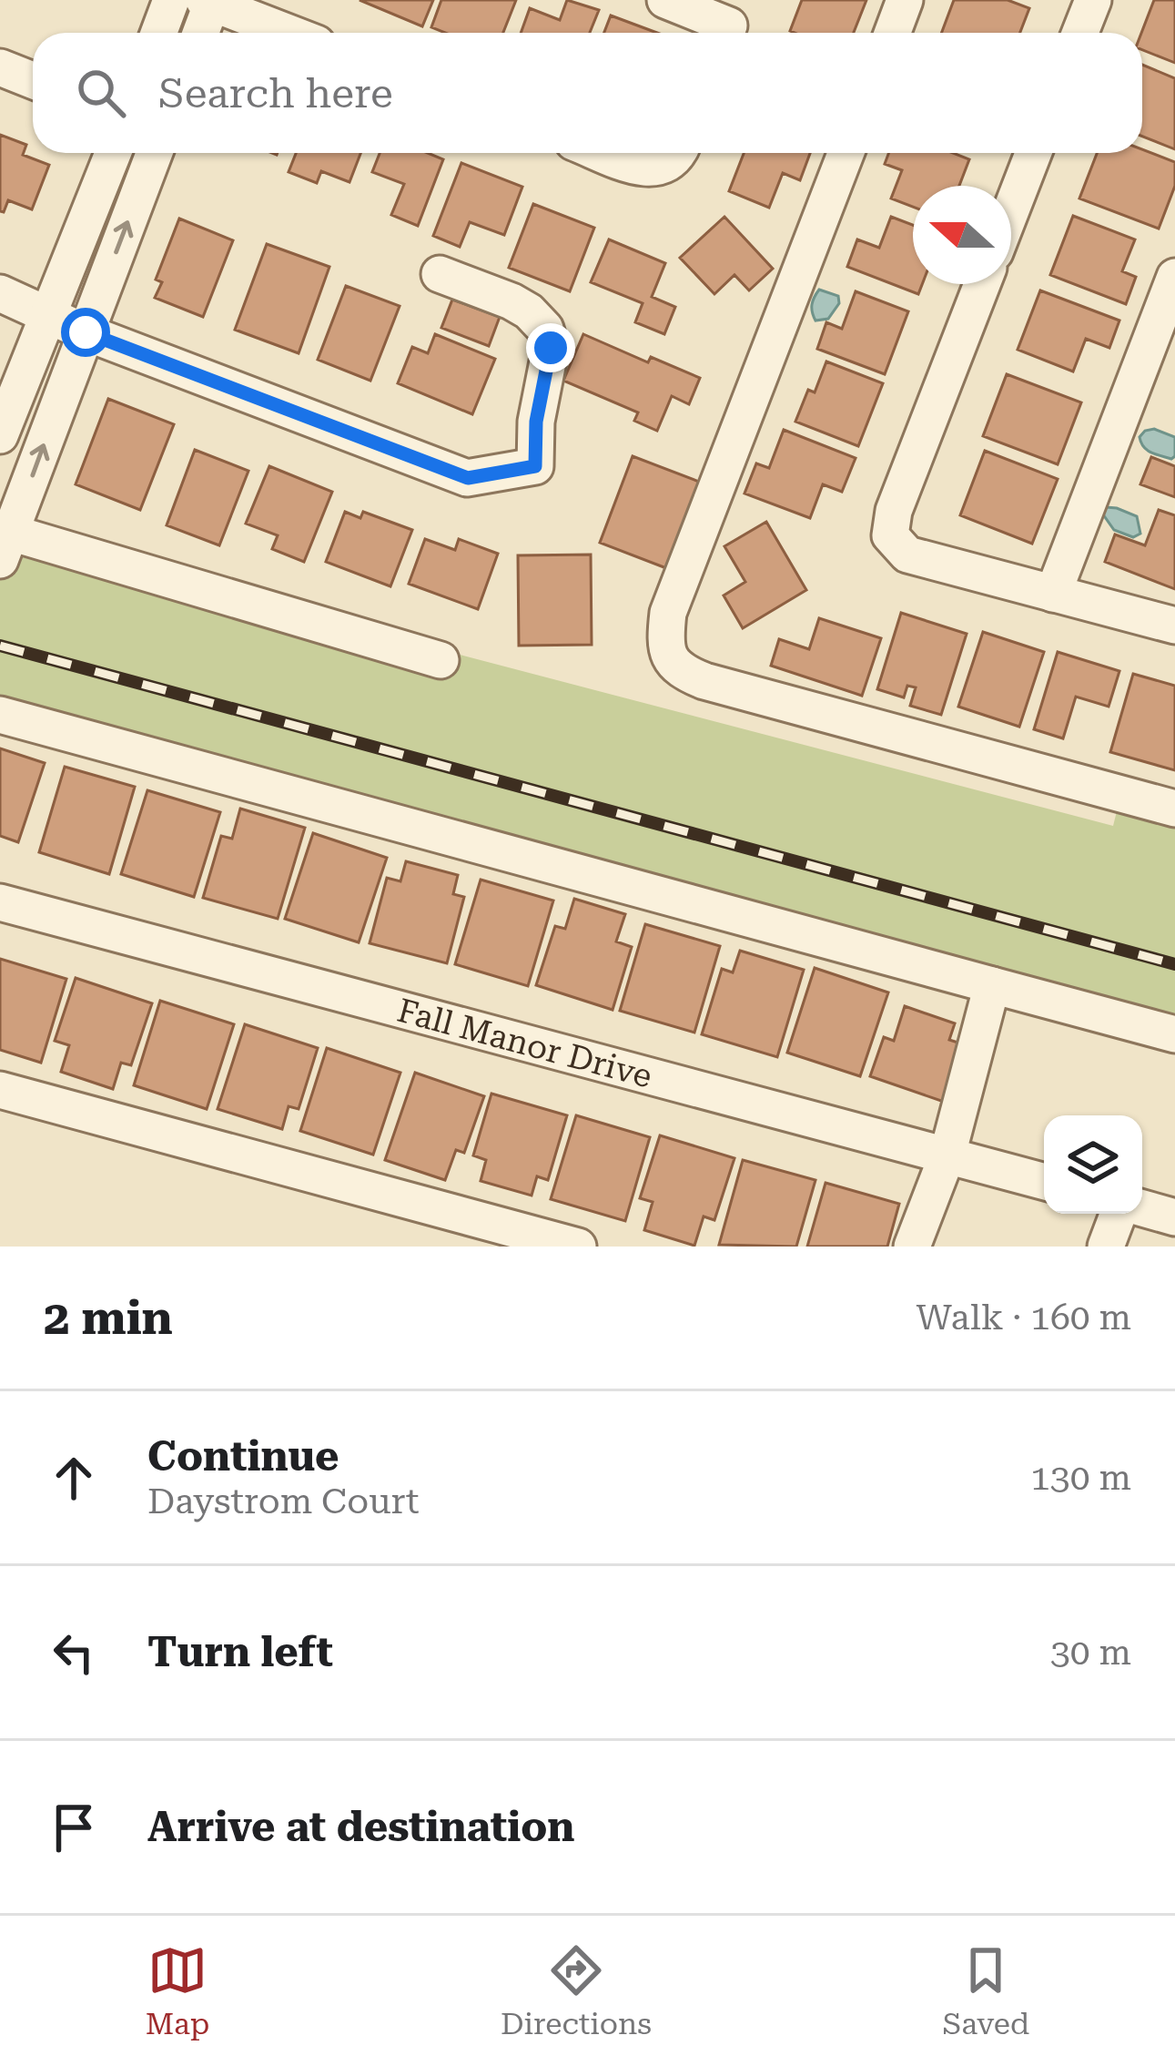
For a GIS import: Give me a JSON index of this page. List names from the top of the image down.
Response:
{
  "streets": {
    "street": ["Fall Manor Drive"]
  },
  "north": "left",
  "page": {
    "search": "Search here",
    "heading": ["2 min", "Walk · 160 m"],
    "list": [
      ["Continue", "Daystrom Court", "130 m"],
      ["Turn left", "30 m"],
      "Arrive at destination"
    ],
    "nav": ["Map", "Directions", "Saved"]
  }
}
